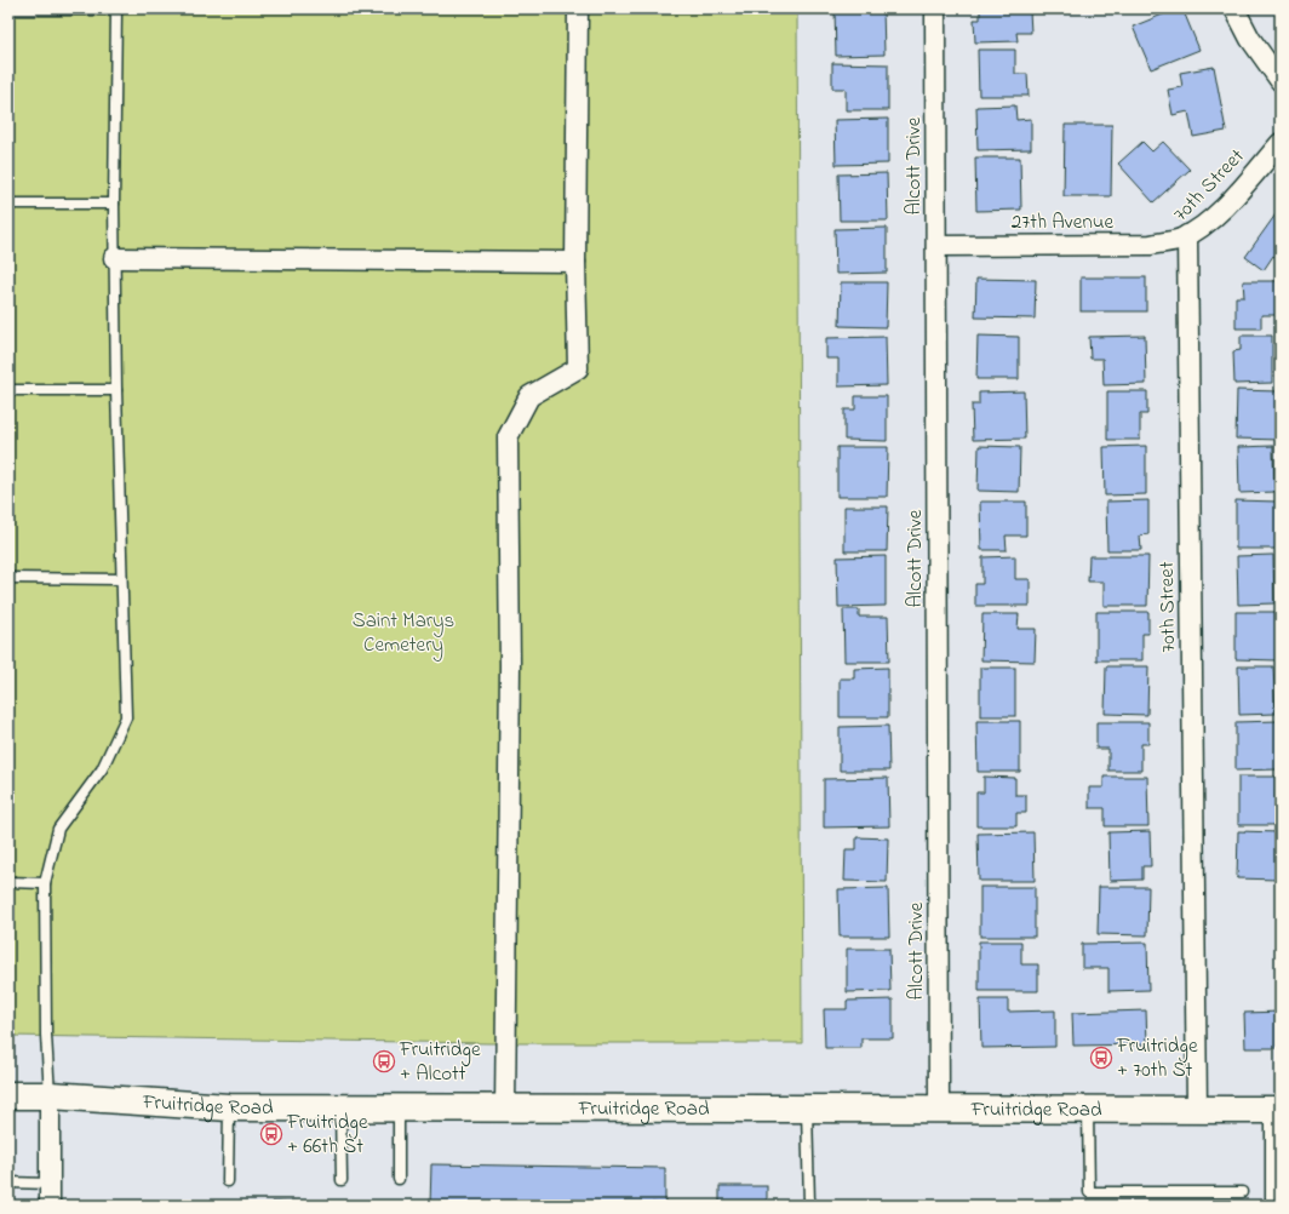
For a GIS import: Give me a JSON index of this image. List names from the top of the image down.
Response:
{
  "streets": {
    "main road": ["Fruitridge Road"],
    "street": ["Alcott Drive", "70th Street", "27th Avenue"]
  },
  "crossings": [
    ["Alcott Drive", "27th Avenue"],
    ["Alcott Drive", "Fruitridge Road"],
    ["70th Street", "27th Avenue"],
    ["70th Street", "Fruitridge Road"]
  ],
  "parks": ["Saint Marys Cemetery"],
  "places": {
    "bus stop": ["Fruitridge + 70th St", "Fruitridge + Alcott", "Fruitridge + 66th St"]
  }
}
